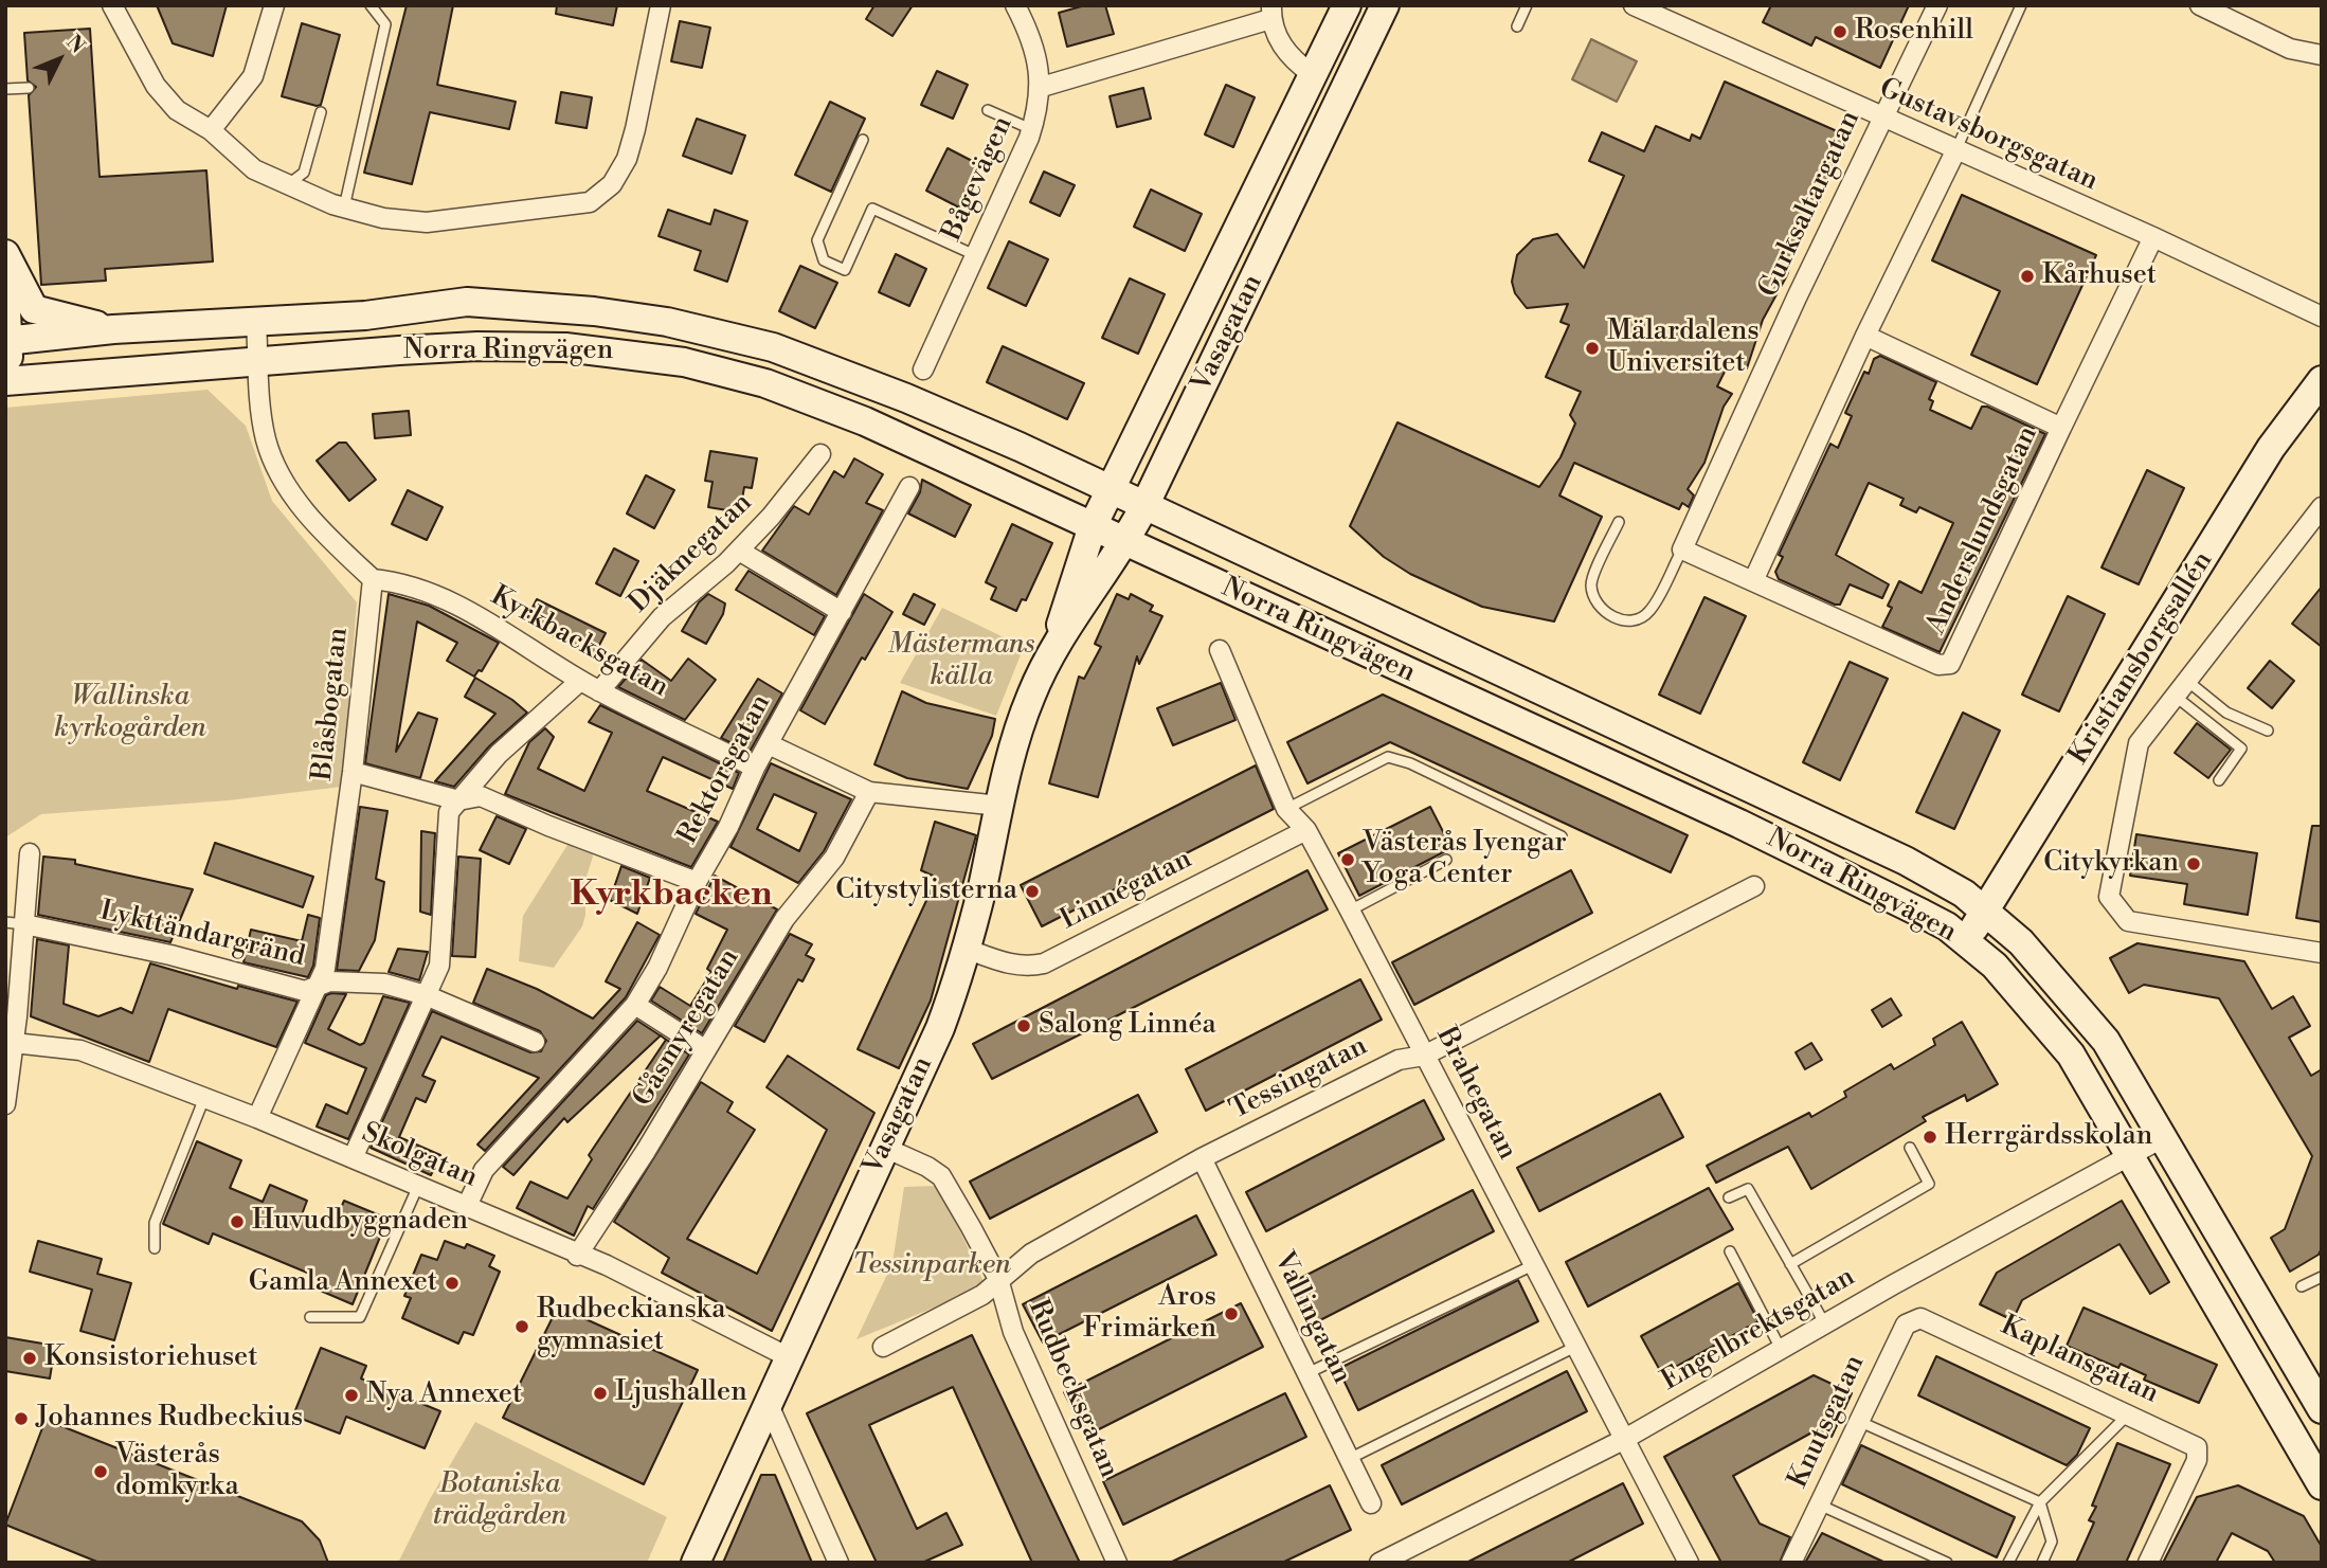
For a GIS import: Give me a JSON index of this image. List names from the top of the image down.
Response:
{
  "streets": {
    "main road": ["Vasagatan", "Norra Ringvägen", "Kristiansborgsallén"],
    "street": [
      "Gustavsborgsgatan",
      "Bågevägen",
      "Gurksaltargatan",
      "Anderslundsgatan",
      "Djäknegatan",
      "Kyrkbacksgatan",
      "Blåsbogatan",
      "Rektorsgatan",
      "Linnégatan",
      "Lykttändargränd",
      "Gåsmyregatan",
      "Tessingatan",
      "Brahegatan",
      "Skolgatan",
      "Vallingatan",
      "Engelbrektsgatan",
      "Kaplansgatan",
      "Rudbecksgatan",
      "Knutsgatan"
    ]
  },
  "crossings": [
    ["Gustavsborgsgatan", "Gurksaltargatan"],
    ["Gustavsborgsgatan", "Anderslundsgatan"],
    ["Gurksaltargatan", "Anderslundsgatan"],
    ["Vasagatan", "Norra Ringvägen"],
    ["Vasagatan", "Linnégatan"],
    ["Vasagatan", "Skolgatan"],
    ["Vasagatan", "Rudbecksgatan"],
    ["Norra Ringvägen", "Kristiansborgsallén"],
    ["Norra Ringvägen", "Engelbrektsgatan"],
    ["Djäknegatan", "Kyrkbacksgatan"],
    ["Kyrkbacksgatan", "Blåsbogatan"],
    ["Kyrkbacksgatan", "Rektorsgatan"],
    ["Blåsbogatan", "Lykttändargränd"],
    ["Blåsbogatan", "Skolgatan"],
    ["Rektorsgatan", "Skolgatan"],
    ["Linnégatan", "Brahegatan"],
    ["Gåsmyregatan", "Skolgatan"],
    ["Tessingatan", "Brahegatan"],
    ["Tessingatan", "Vallingatan"],
    ["Tessingatan", "Rudbecksgatan"],
    ["Brahegatan", "Engelbrektsgatan"],
    ["Kaplansgatan", "Knutsgatan"]
  ],
  "districts": ["Kyrkbacken"],
  "parks": [
    "Mästermans källa",
    "Wallinska kyrkogården",
    "Tessinparken",
    "Botaniska trädgården"
  ],
  "places": [
    "Rosenhill",
    "Kårhuset",
    "Mälardalens Universitet",
    "Västerås Iyengar Yoga Center",
    "Citykyrkan",
    "Citystylisterna",
    "Salong Linnéa",
    "Herrgärdsskolan",
    "Huvudbyggnaden",
    "Gamla Annexet",
    "Aros Frimärken",
    "Rudbeckianska gymnasiet",
    "Konsistoriehuset",
    "Ljushallen",
    "Nya Annexet",
    "Johannes Rudbeckius",
    "Västerås domkyrka"
  ],
  "north": "top right"
}
